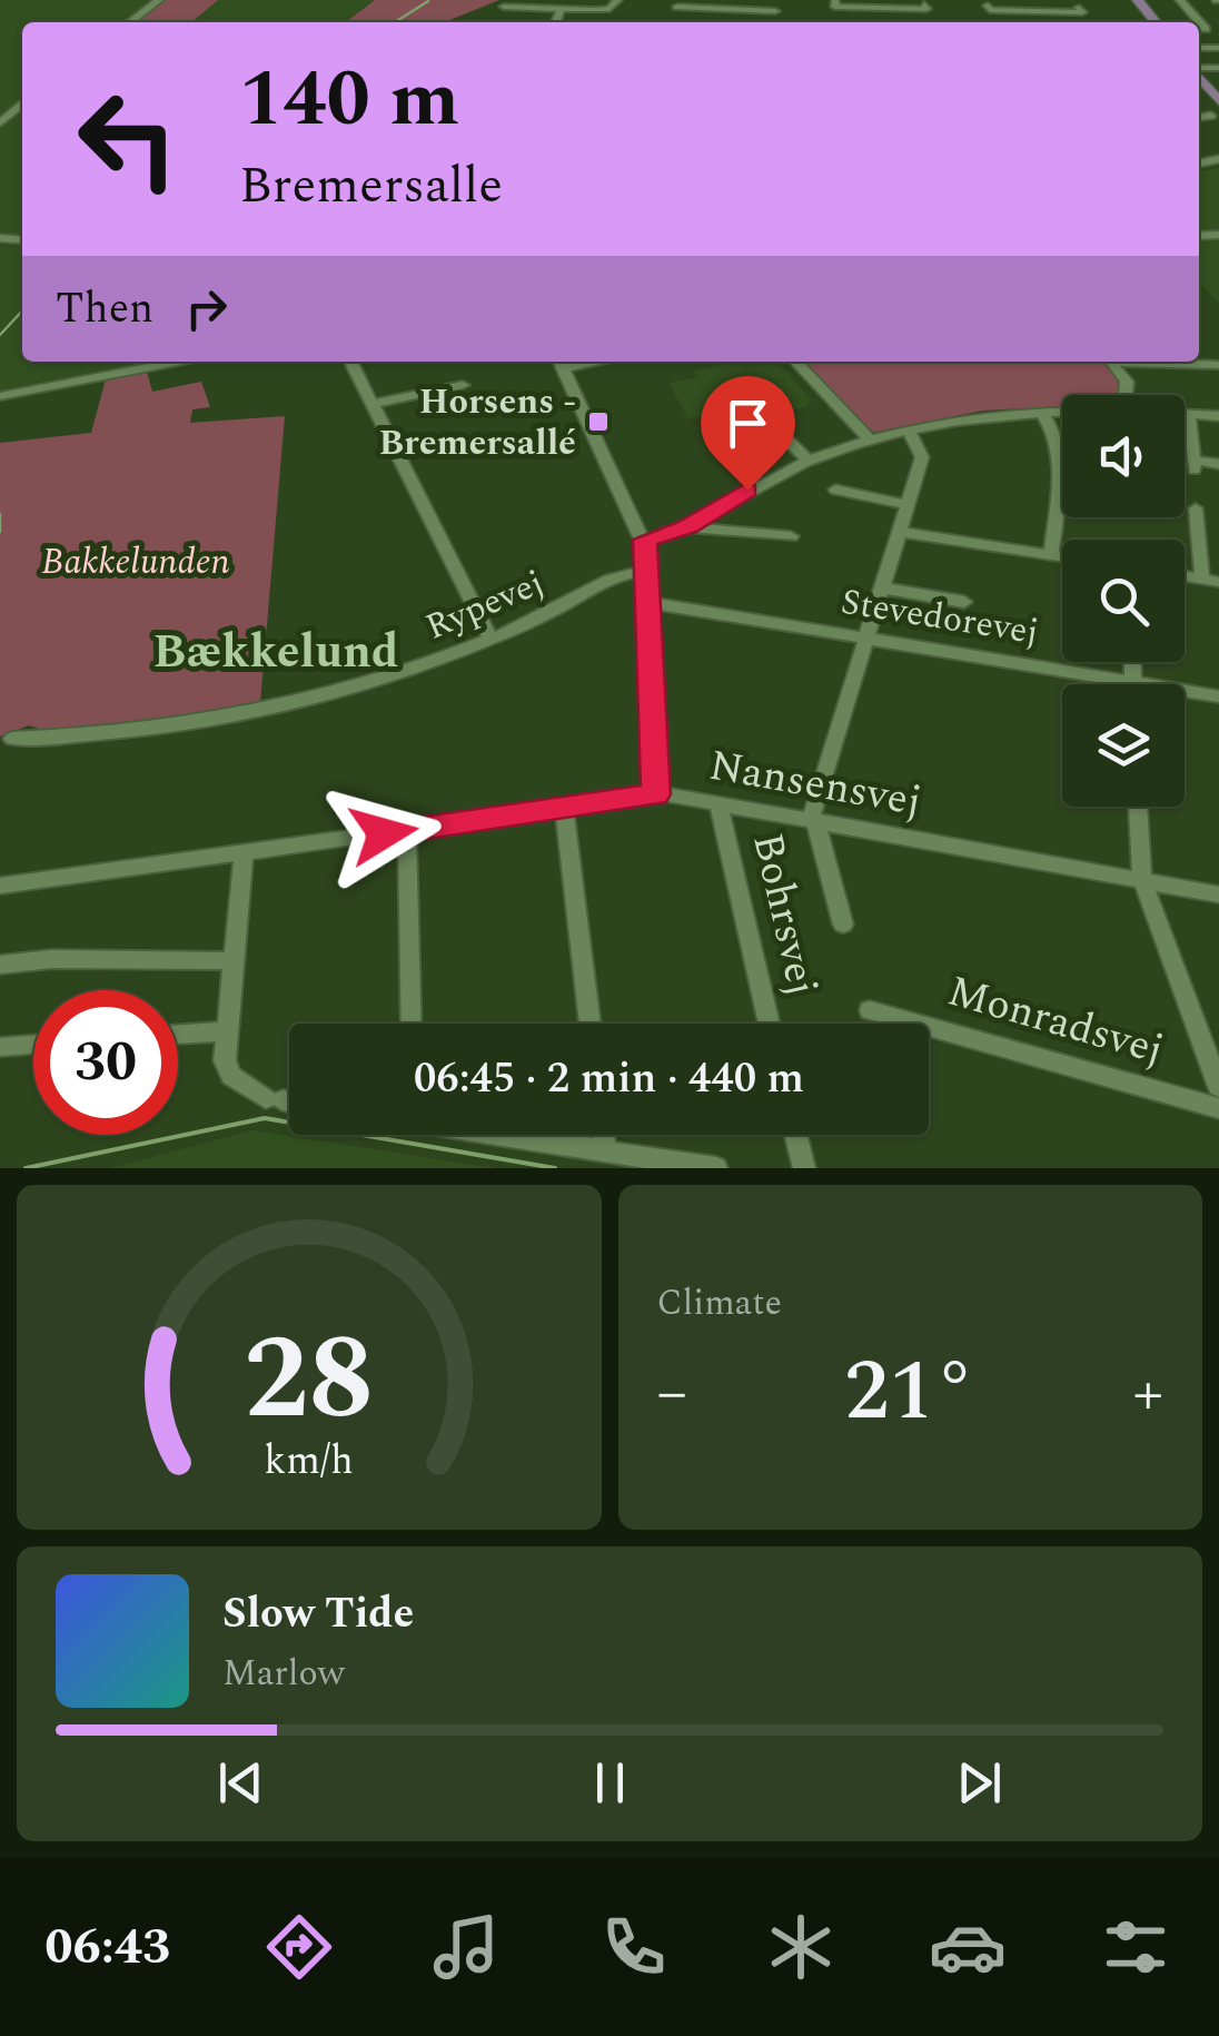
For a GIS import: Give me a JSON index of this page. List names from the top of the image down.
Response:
{
  "streets": {
    "street": [
      "Rypevej",
      "Stevedorevej",
      "Nansensvej",
      "Bohrsvej",
      "Monradsvej"
    ]
  },
  "crossings": [
    ["Nansensvej", "Bohrsvej"]
  ],
  "districts": ["Bækkelund"],
  "parks": ["Bakkelunden"],
  "places": {
    "transit": ["Horsens - Bremersallé"]
  },
  "page": {
    "turn": ["140 m", "Bremersalle"],
    "then": "Then",
    "limit": "30",
    "trip": "06:45 · 2 min · 440 m",
    "tile": "Climate",
    "heat": ["−", "21°", "+"],
    "song": ["Slow Tide", "Marlow"],
    "tabs": "06:43",
    "gauge": ["28", "km/h"]
  }
}
